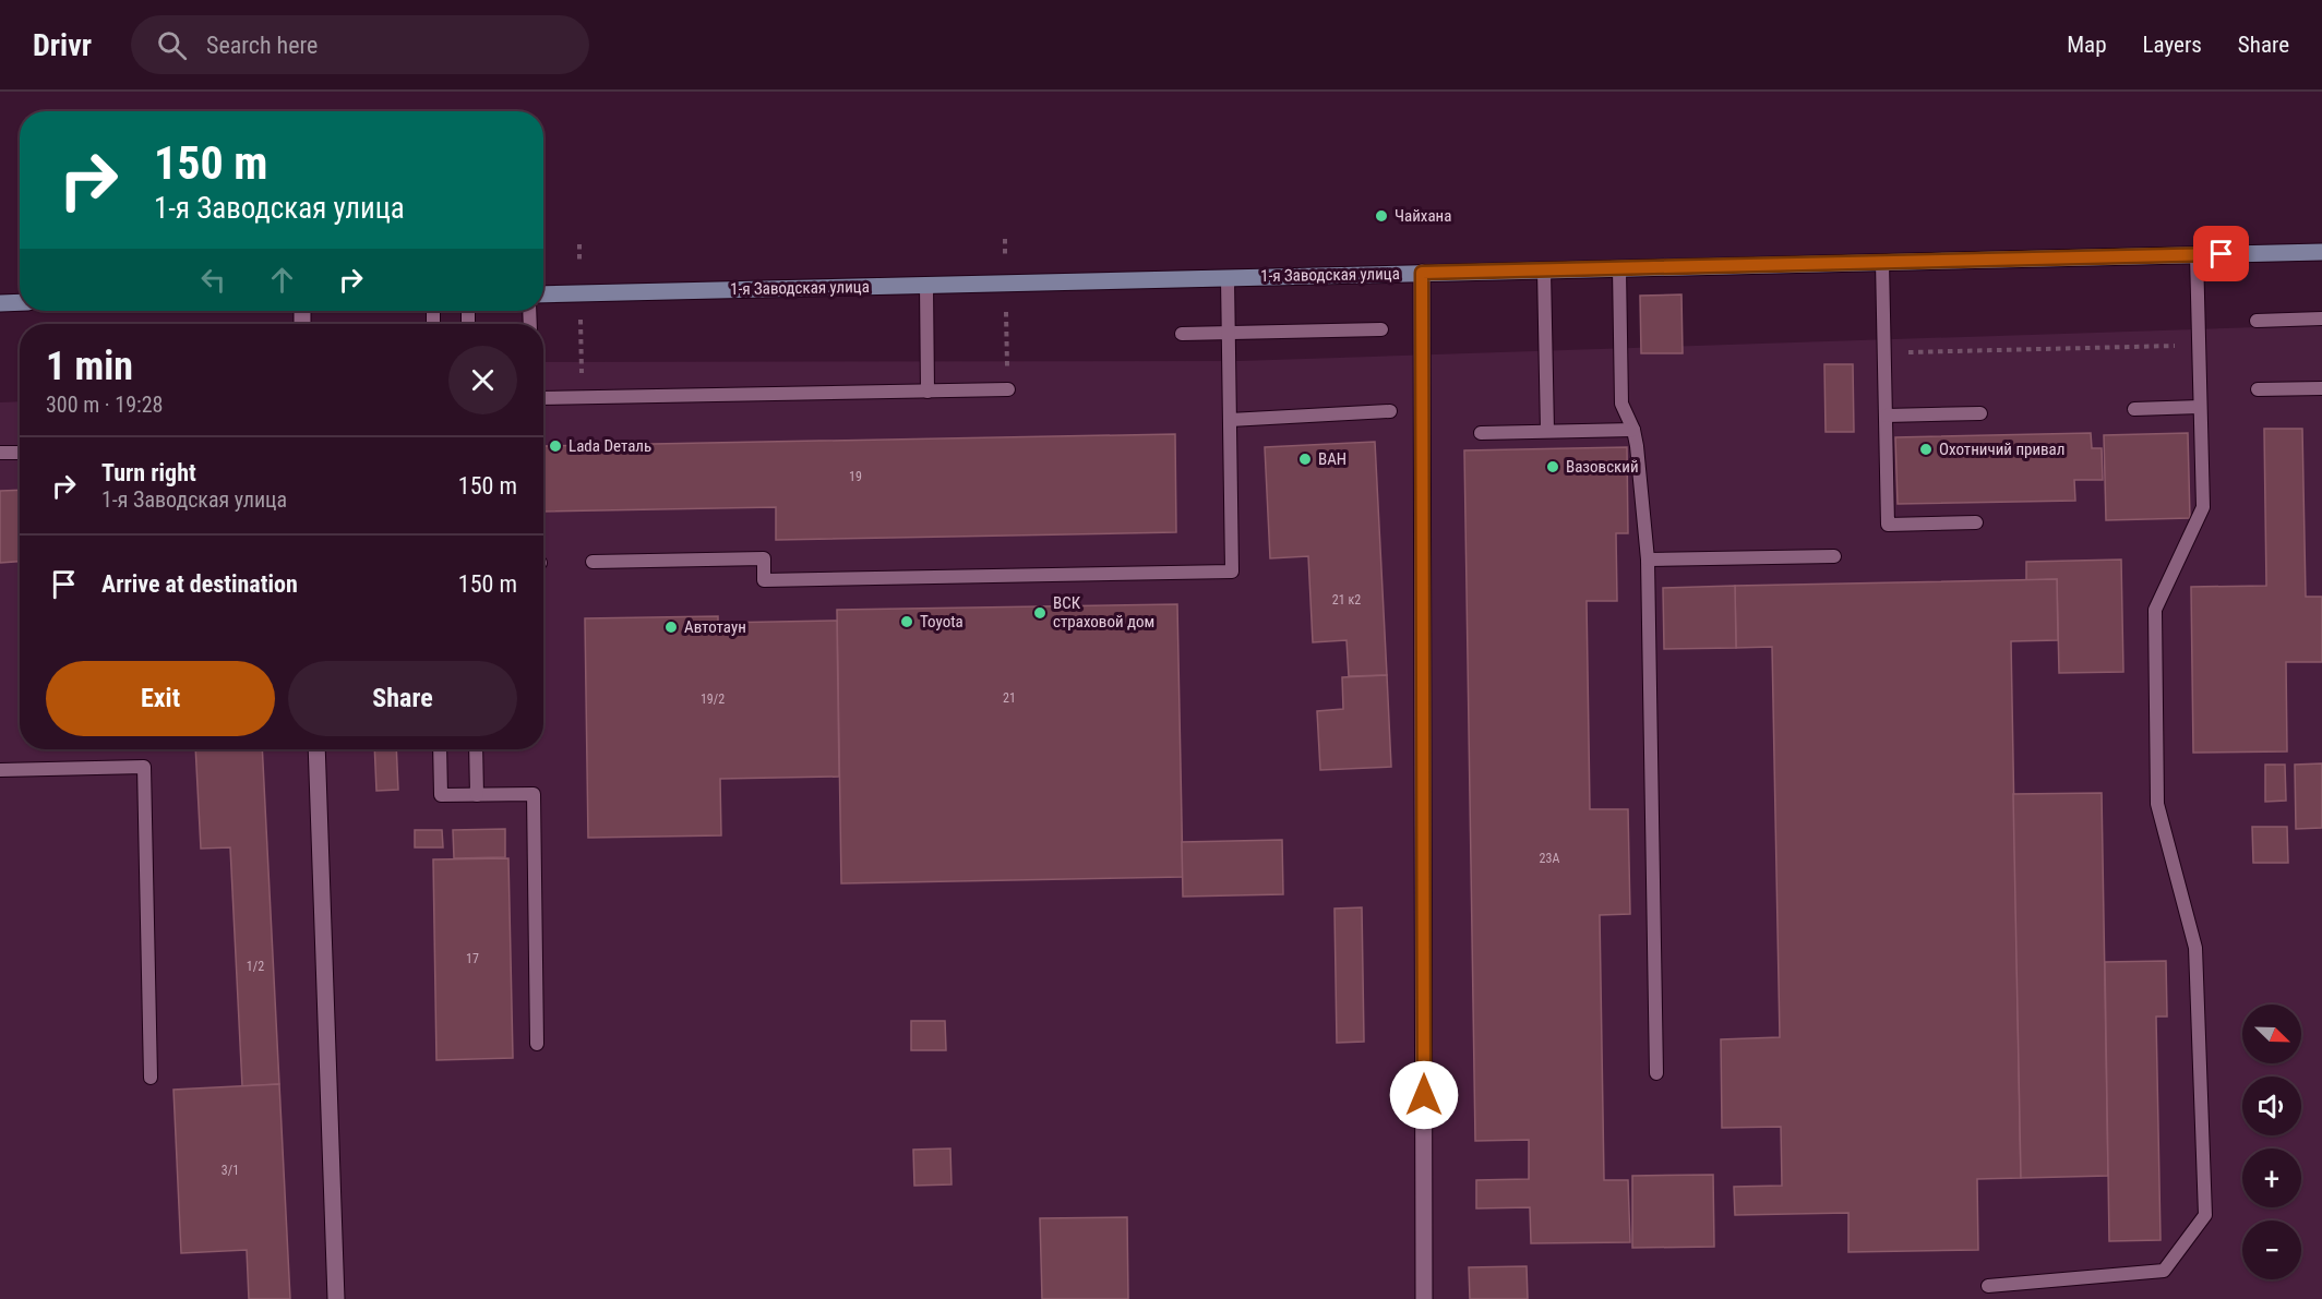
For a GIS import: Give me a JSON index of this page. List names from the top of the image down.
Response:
{
  "streets": {
    "main road": ["1-я Заводская улица"]
  },
  "places": [
    "Чайхана",
    "Lada Dеталь",
    "Охотничий привал",
    "ВАН",
    "Вазовский",
    "ВСК страховой дом",
    "Toyota",
    "Автотаун"
  ],
  "house_numbers": [
    "19",
    "21 к2",
    "21",
    "19/2",
    "23А",
    "17",
    "1/2",
    "3/1"
  ],
  "north": "bottom right",
  "page": {
    "header": "Drivr",
    "search": "Search here",
    "nav": ["Map", "Layers", "Share"],
    "turn": ["150 m", "1-я Заводская улица"],
    "heading": ["1 min", "300 m · 19:28"],
    "list": [
      {
        "name": "Turn right",
        "note": "1-я Заводская улица",
        "value": "150 m"
      },
      {
        "name": "Arrive at destination",
        "value": "150 m"
      }
    ],
    "buttons": ["Exit", "Share"],
    "map_buttons": ["+", "−"]
  }
}
